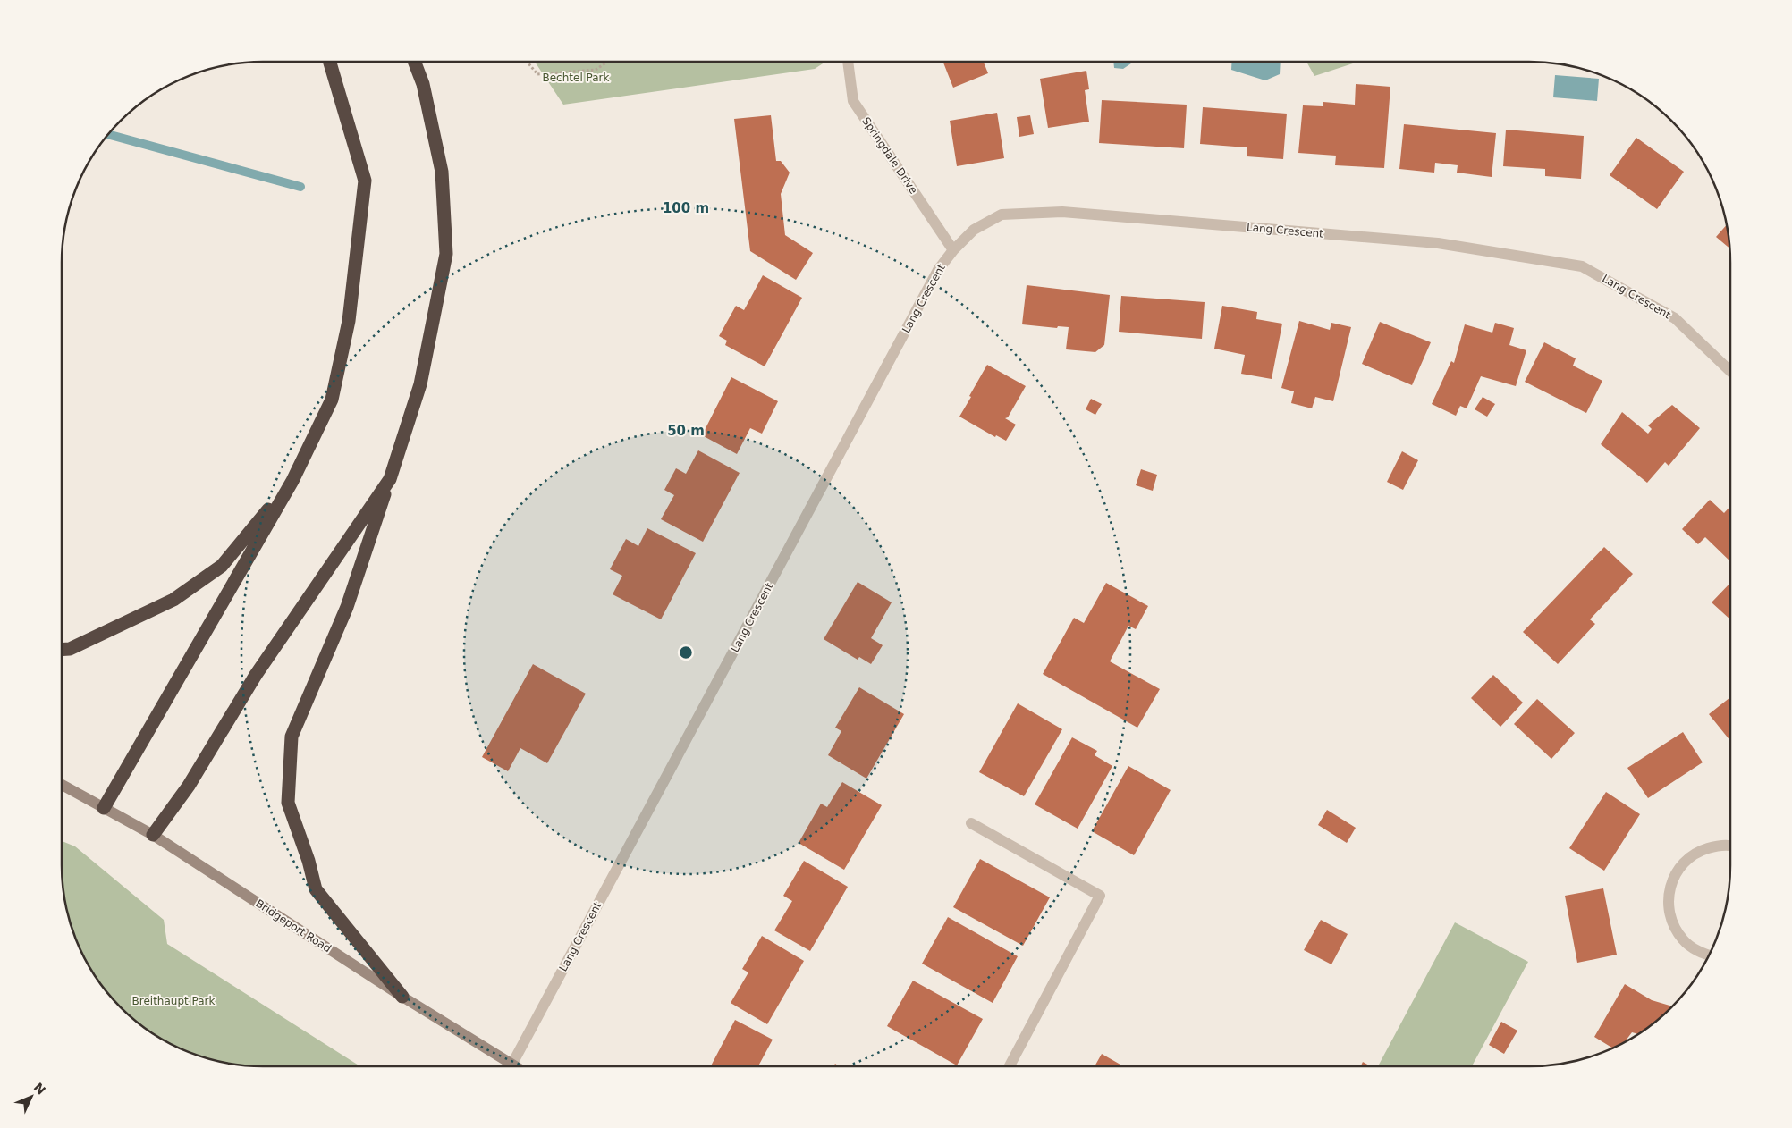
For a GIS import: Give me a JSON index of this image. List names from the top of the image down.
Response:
{
  "streets": {
    "main road": ["Bridgeport Road"],
    "street": ["Springdale Drive", "Lang Crescent"]
  },
  "crossings": [
    ["Springdale Drive", "Lang Crescent"],
    ["Lang Crescent", "Bridgeport Road"]
  ],
  "parks": ["Bechtel Park", "Breithaupt Park"],
  "north": "top right",
  "rings": ["100 m", "50 m"]
}
